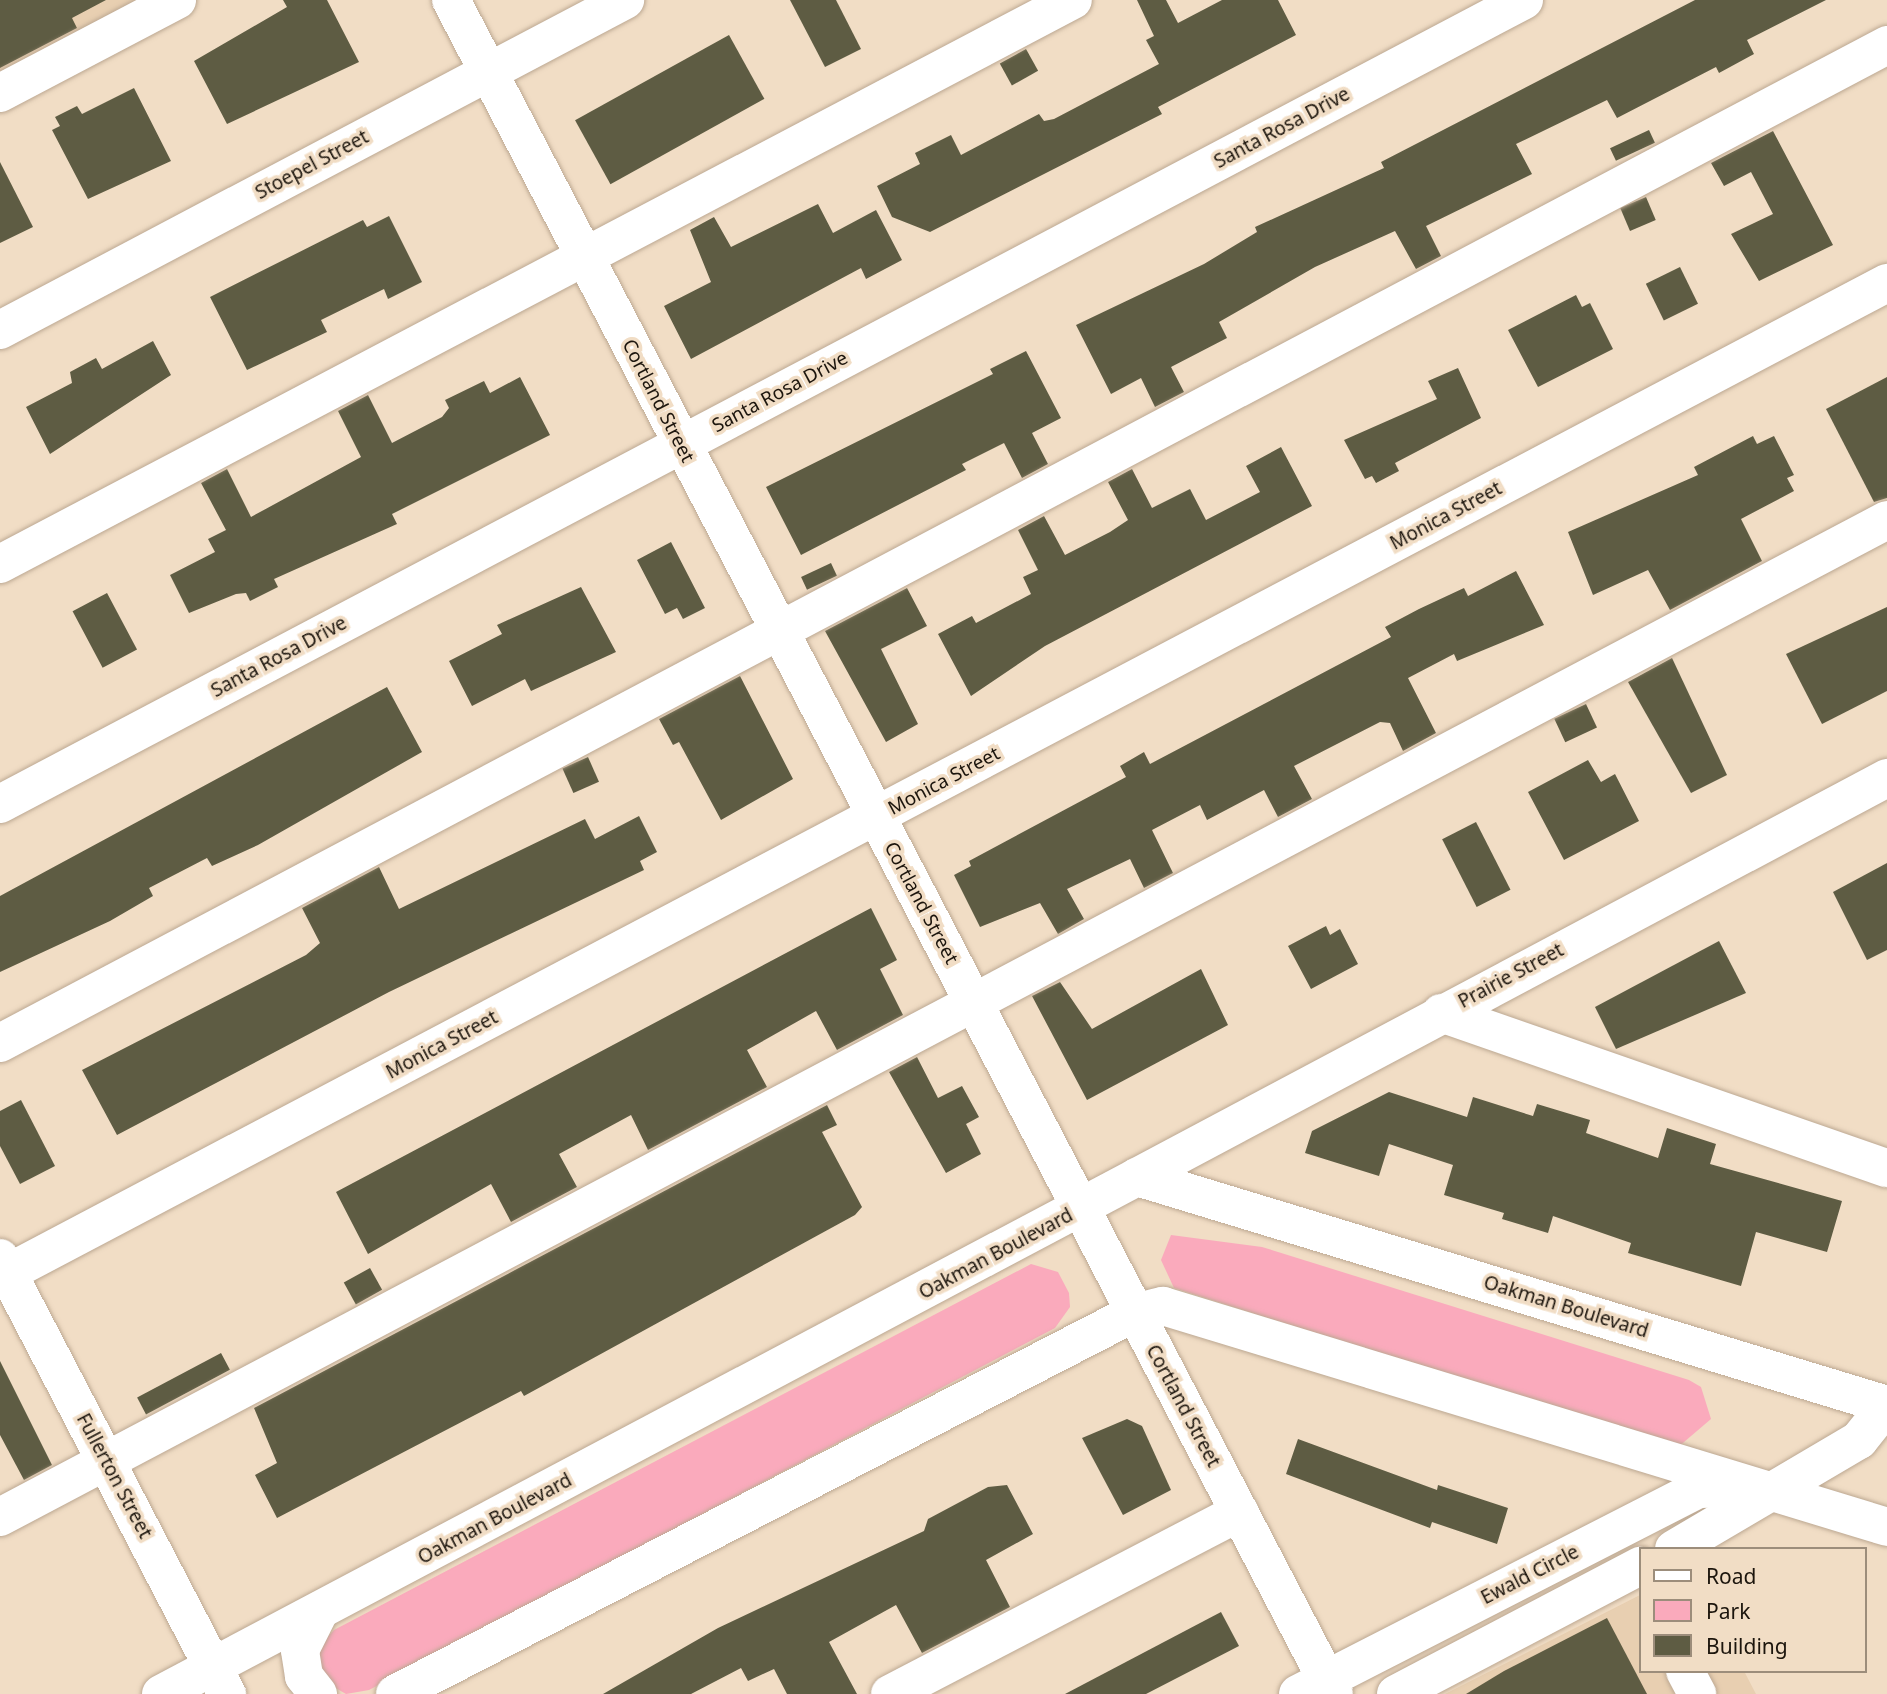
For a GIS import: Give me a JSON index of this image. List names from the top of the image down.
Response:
{
  "streets": {
    "street": [
      "Santa Rosa Drive",
      "Stoepel Street",
      "Cortland Street",
      "Monica Street",
      "Prairie Street",
      "Oakman Boulevard",
      "Fullerton Street",
      "Ewald Circle"
    ]
  },
  "crossings": [
    ["Santa Rosa Drive", "Cortland Street"],
    ["Stoepel Street", "Cortland Street"],
    ["Cortland Street", "Monica Street"],
    ["Cortland Street", "Oakman Boulevard"],
    ["Cortland Street", "Ewald Circle"],
    ["Monica Street", "Fullerton Street"],
    ["Prairie Street", "Oakman Boulevard"],
    ["Oakman Boulevard", "Fullerton Street"],
    ["Oakman Boulevard", "Ewald Circle"]
  ],
  "legend": ["Road", "Park", "Building"]
}
